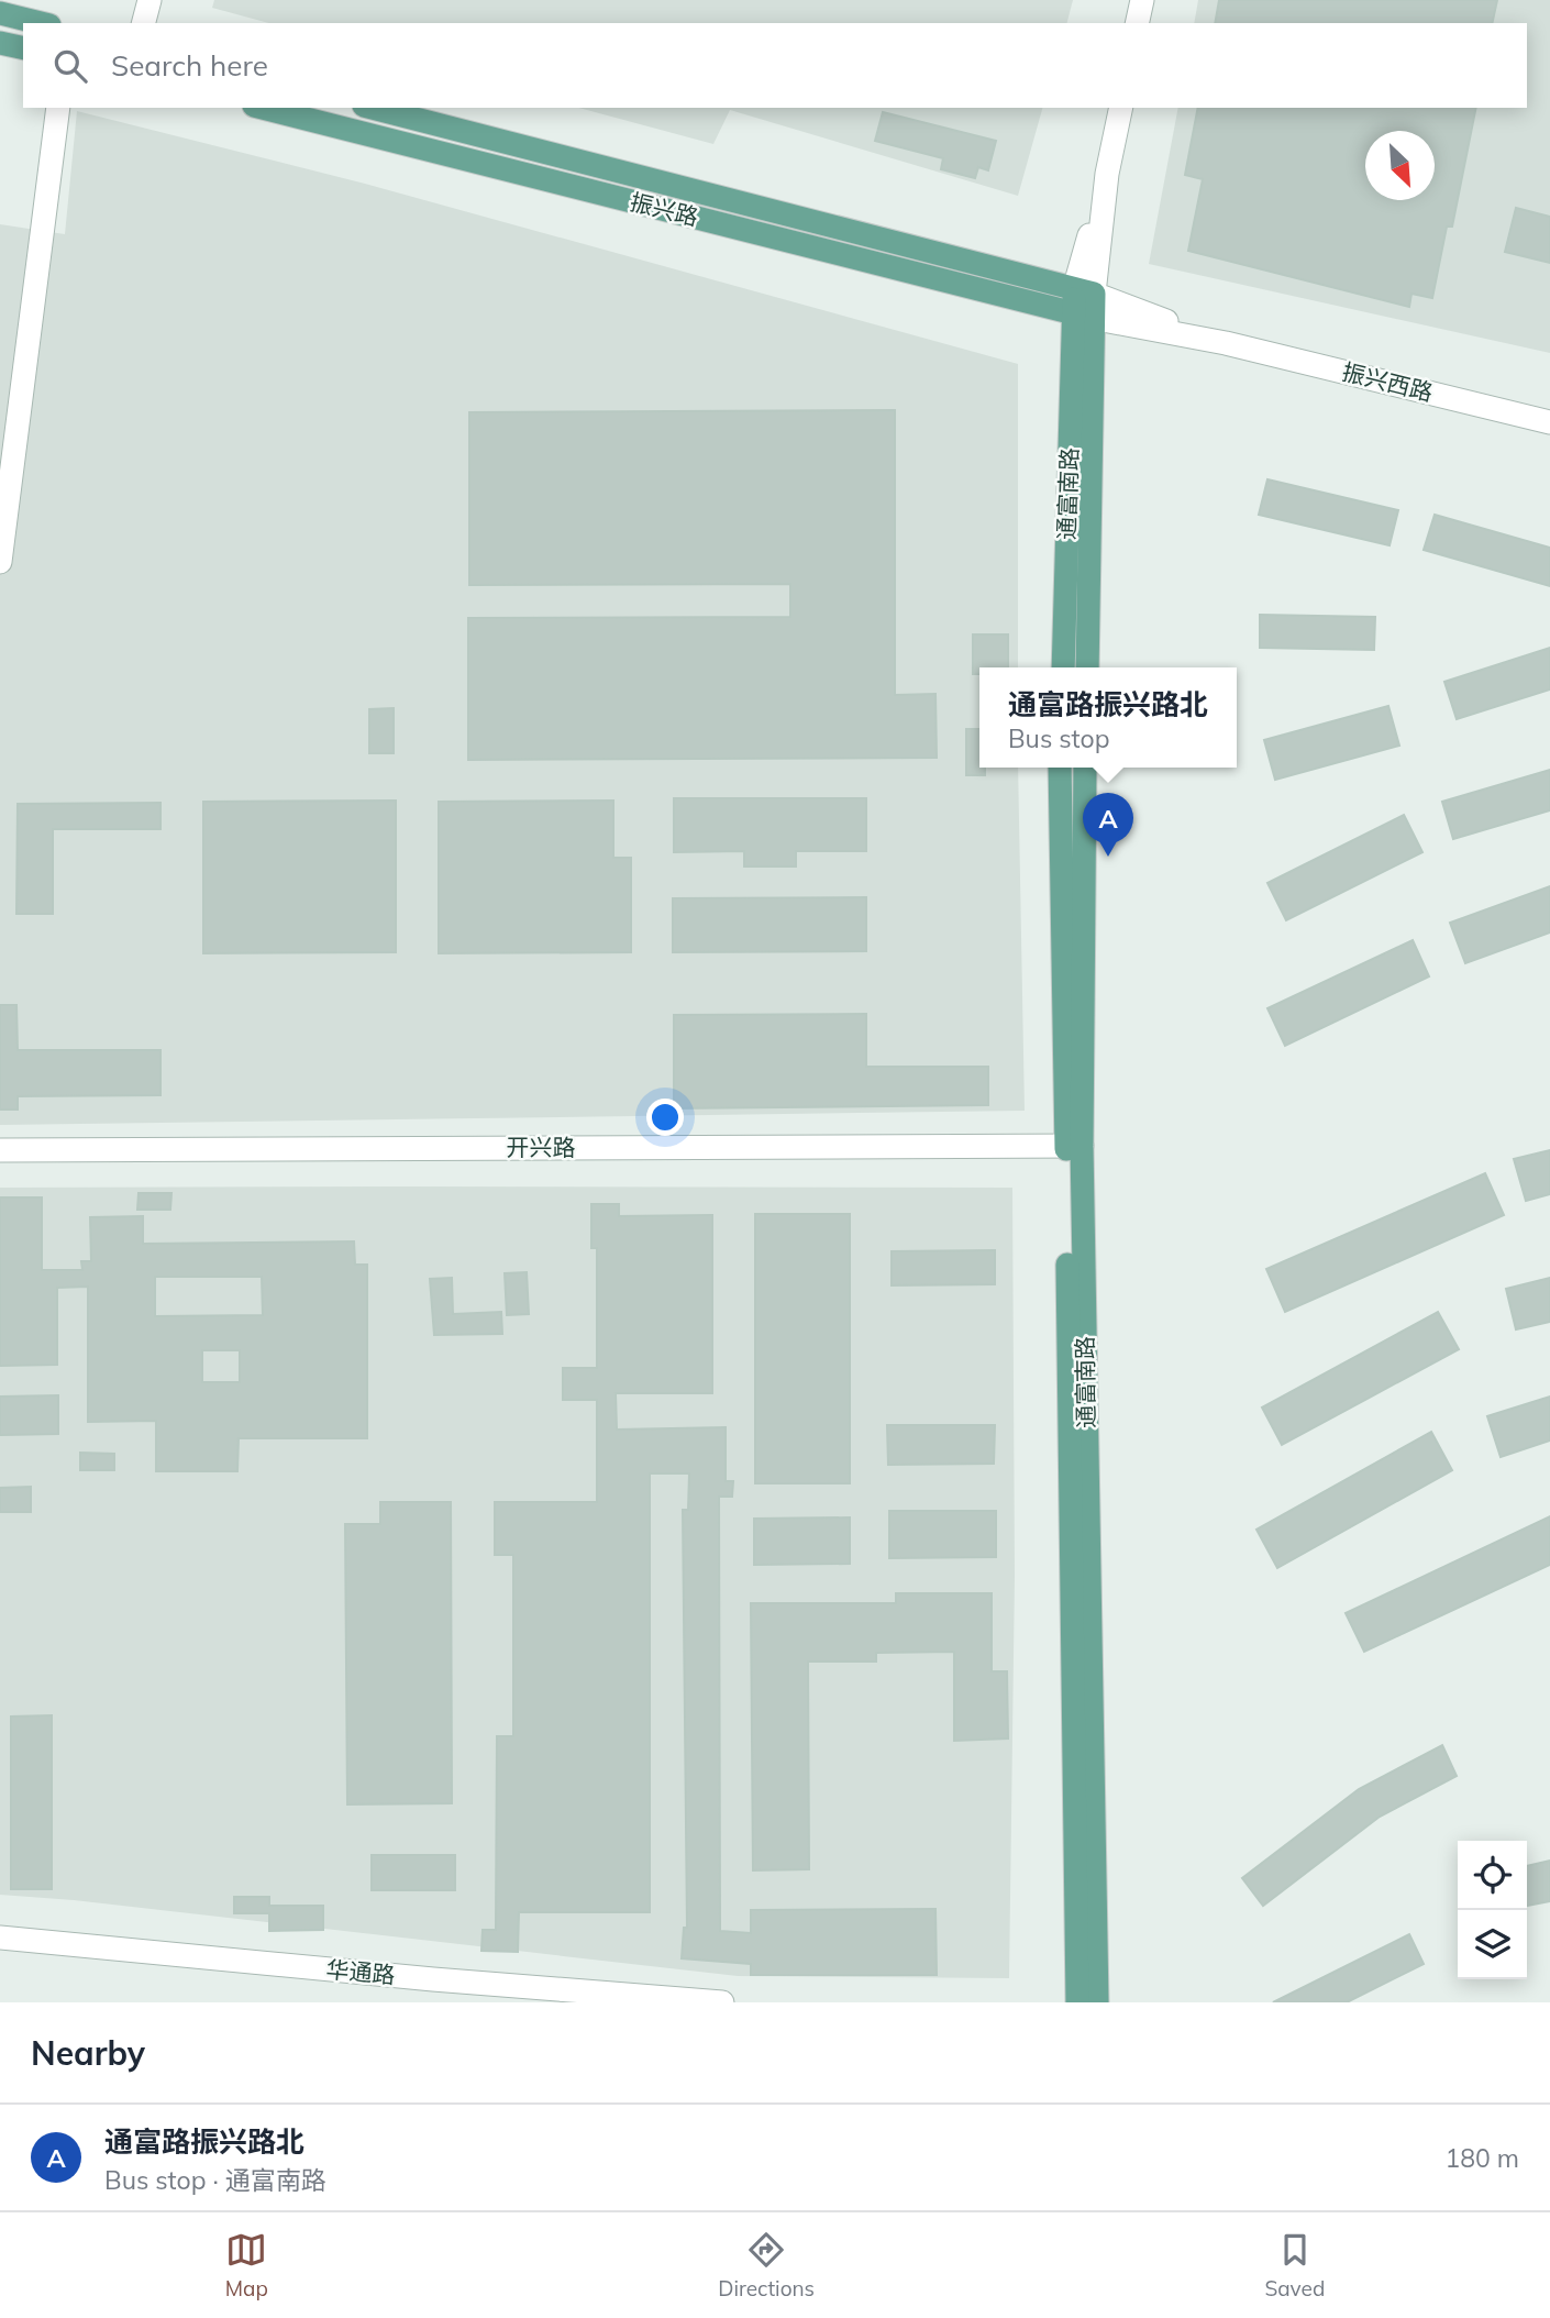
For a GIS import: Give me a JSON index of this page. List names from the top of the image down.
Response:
{
  "streets": {
    "main road": ["振兴路", "通富南路"],
    "street": ["振兴西路", "开兴路", "华通路"]
  },
  "crossings": [
    ["振兴路", "振兴西路"],
    ["振兴路", "通富南路"],
    ["振兴西路", "通富南路"],
    ["通富南路", "开兴路"]
  ],
  "north": "bottom right",
  "page": {
    "search": "Search here",
    "popup": ["通富路振兴路北", "Bus stop"],
    "pins": "A",
    "heading": "Nearby",
    "list": [
      {
        "mark": "A",
        "name": "通富路振兴路北",
        "note": "Bus stop · 通富南路",
        "value": "180 m"
      }
    ],
    "nav": ["Map", "Directions", "Saved"]
  }
}
